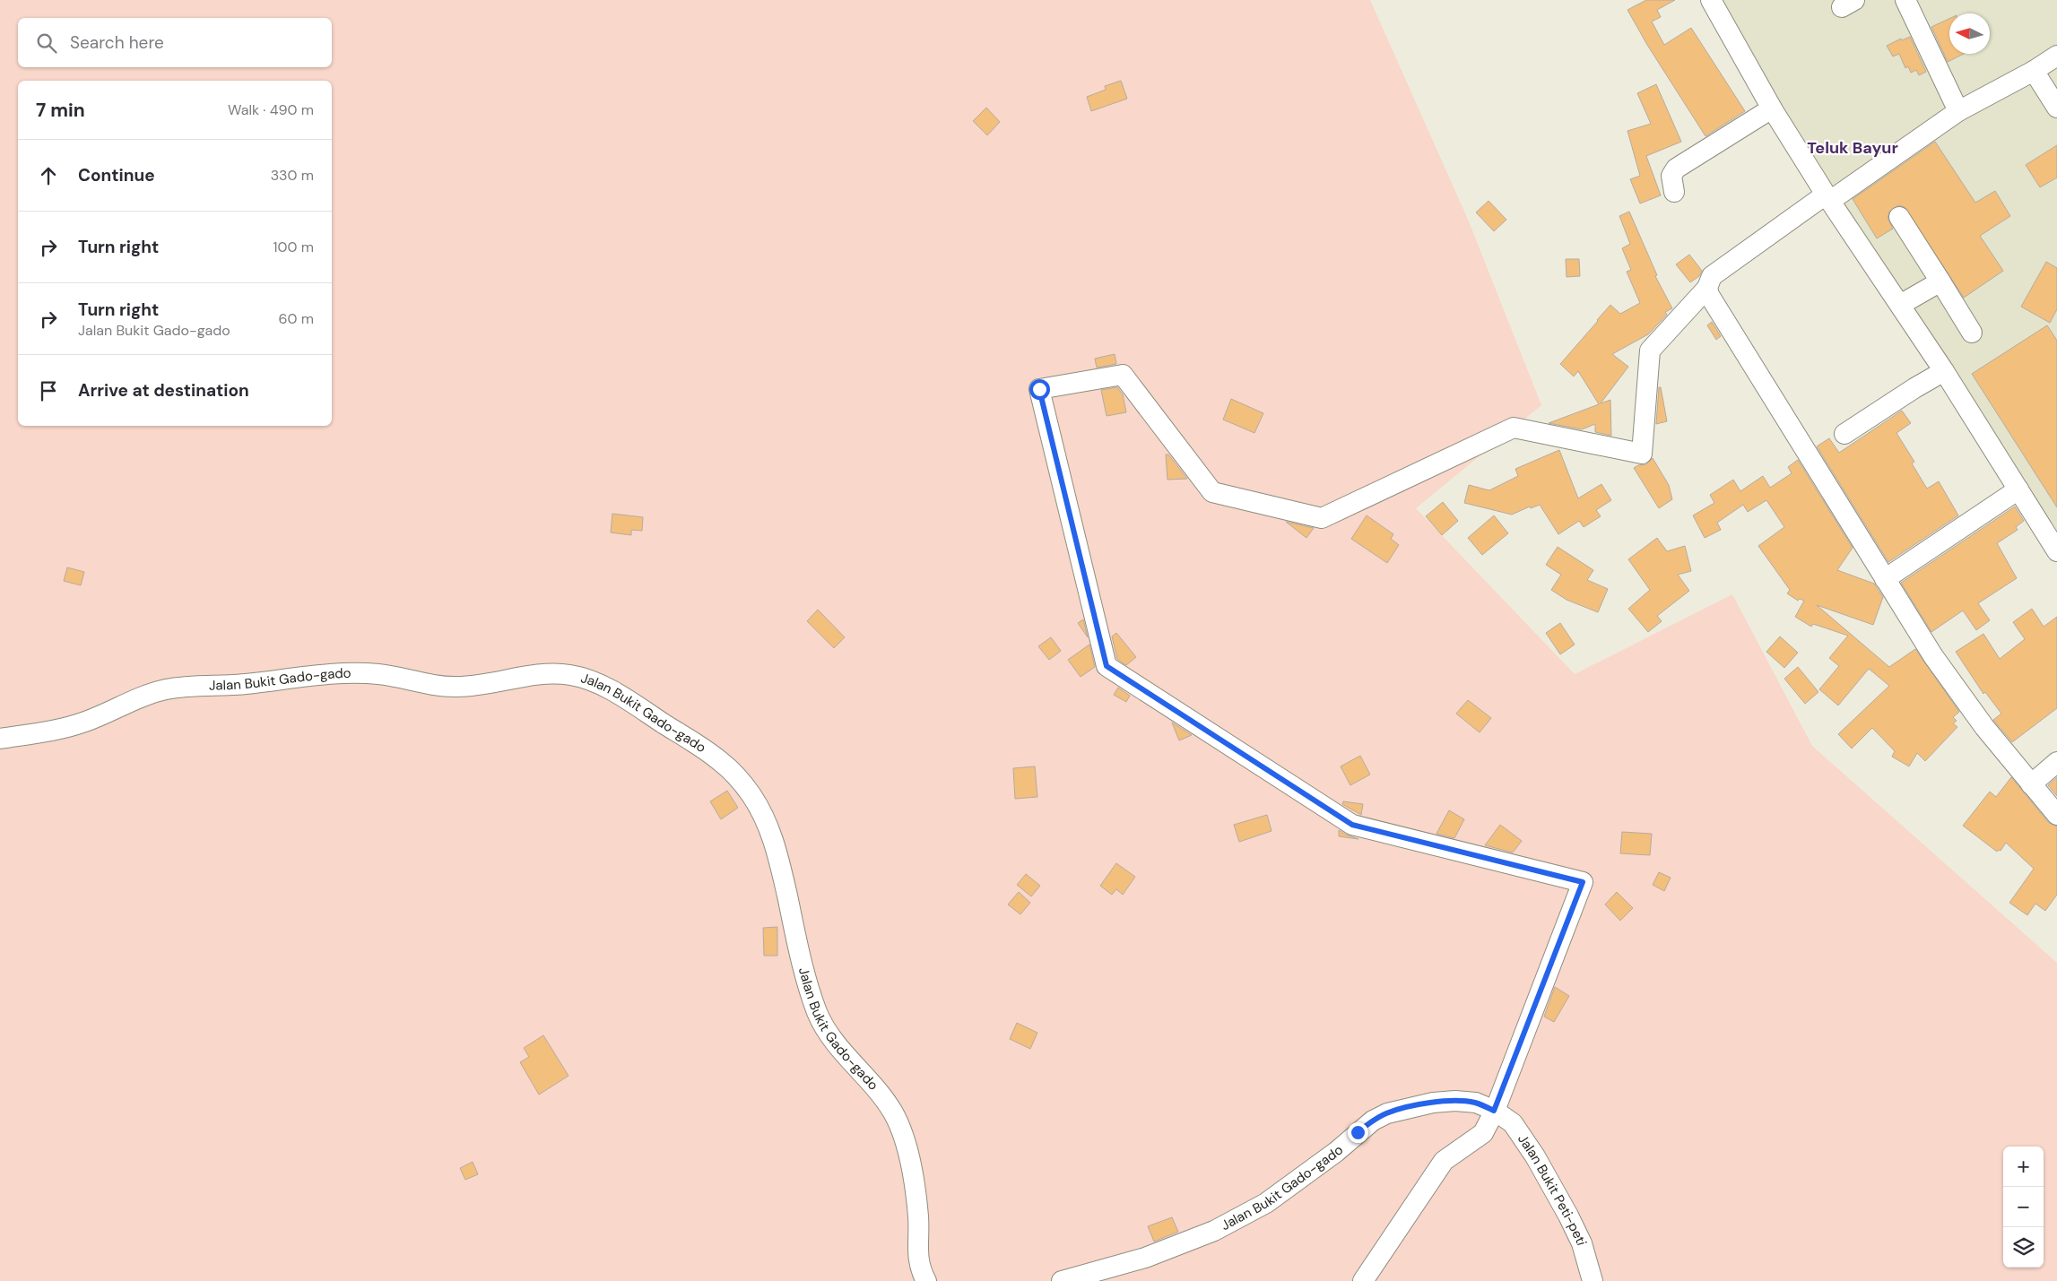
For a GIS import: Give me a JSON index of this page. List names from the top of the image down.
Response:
{
  "streets": {
    "street": ["Jalan Bukit Gado-gado", "Jalan Bukit Peti-peti"]
  },
  "crossings": [
    ["Jalan Bukit Gado-gado", "Jalan Bukit Peti-peti"]
  ],
  "districts": ["Teluk Bayur"],
  "north": "left",
  "page": {
    "search": "Search here",
    "heading": ["7 min", "Walk · 490 m"],
    "list": [
      ["Continue", "330 m"],
      ["Turn right", "100 m"],
      ["Turn right", "Jalan Bukit Gado-gado", "60 m"],
      "Arrive at destination"
    ],
    "map_buttons": ["+", "−"]
  }
}
